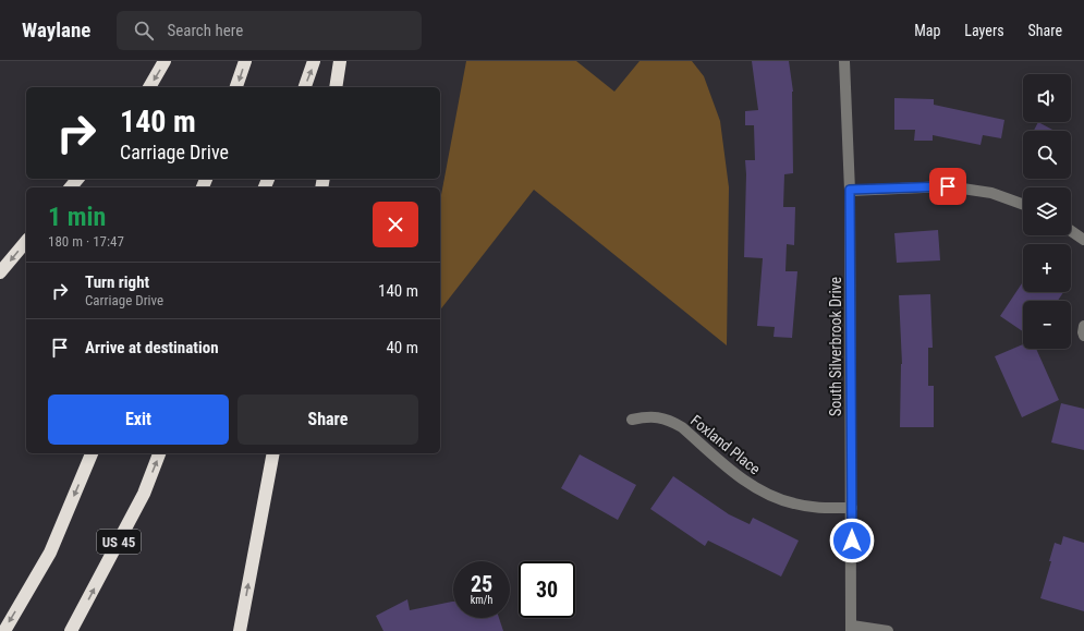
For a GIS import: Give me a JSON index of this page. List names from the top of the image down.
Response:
{
  "streets": {
    "highway": ["US 45"],
    "street": ["South Silverbrook Drive", "Foxland Place"]
  },
  "crossings": [
    ["South Silverbrook Drive", "Foxland Place"]
  ],
  "page": {
    "header": "Waylane",
    "search": "Search here",
    "nav": ["Map", "Layers", "Share"],
    "map_buttons": ["+", "−"],
    "turn": ["140 m", "Carriage Drive"],
    "heading": ["1 min", "180 m · 17:47"],
    "list": [
      {
        "name": "Turn right",
        "note": "Carriage Drive",
        "value": "140 m"
      },
      {
        "name": "Arrive at destination",
        "value": "40 m"
      }
    ],
    "buttons": ["Exit", "Share"],
    "speed": "25 km/h",
    "limit": "30"
  }
}
